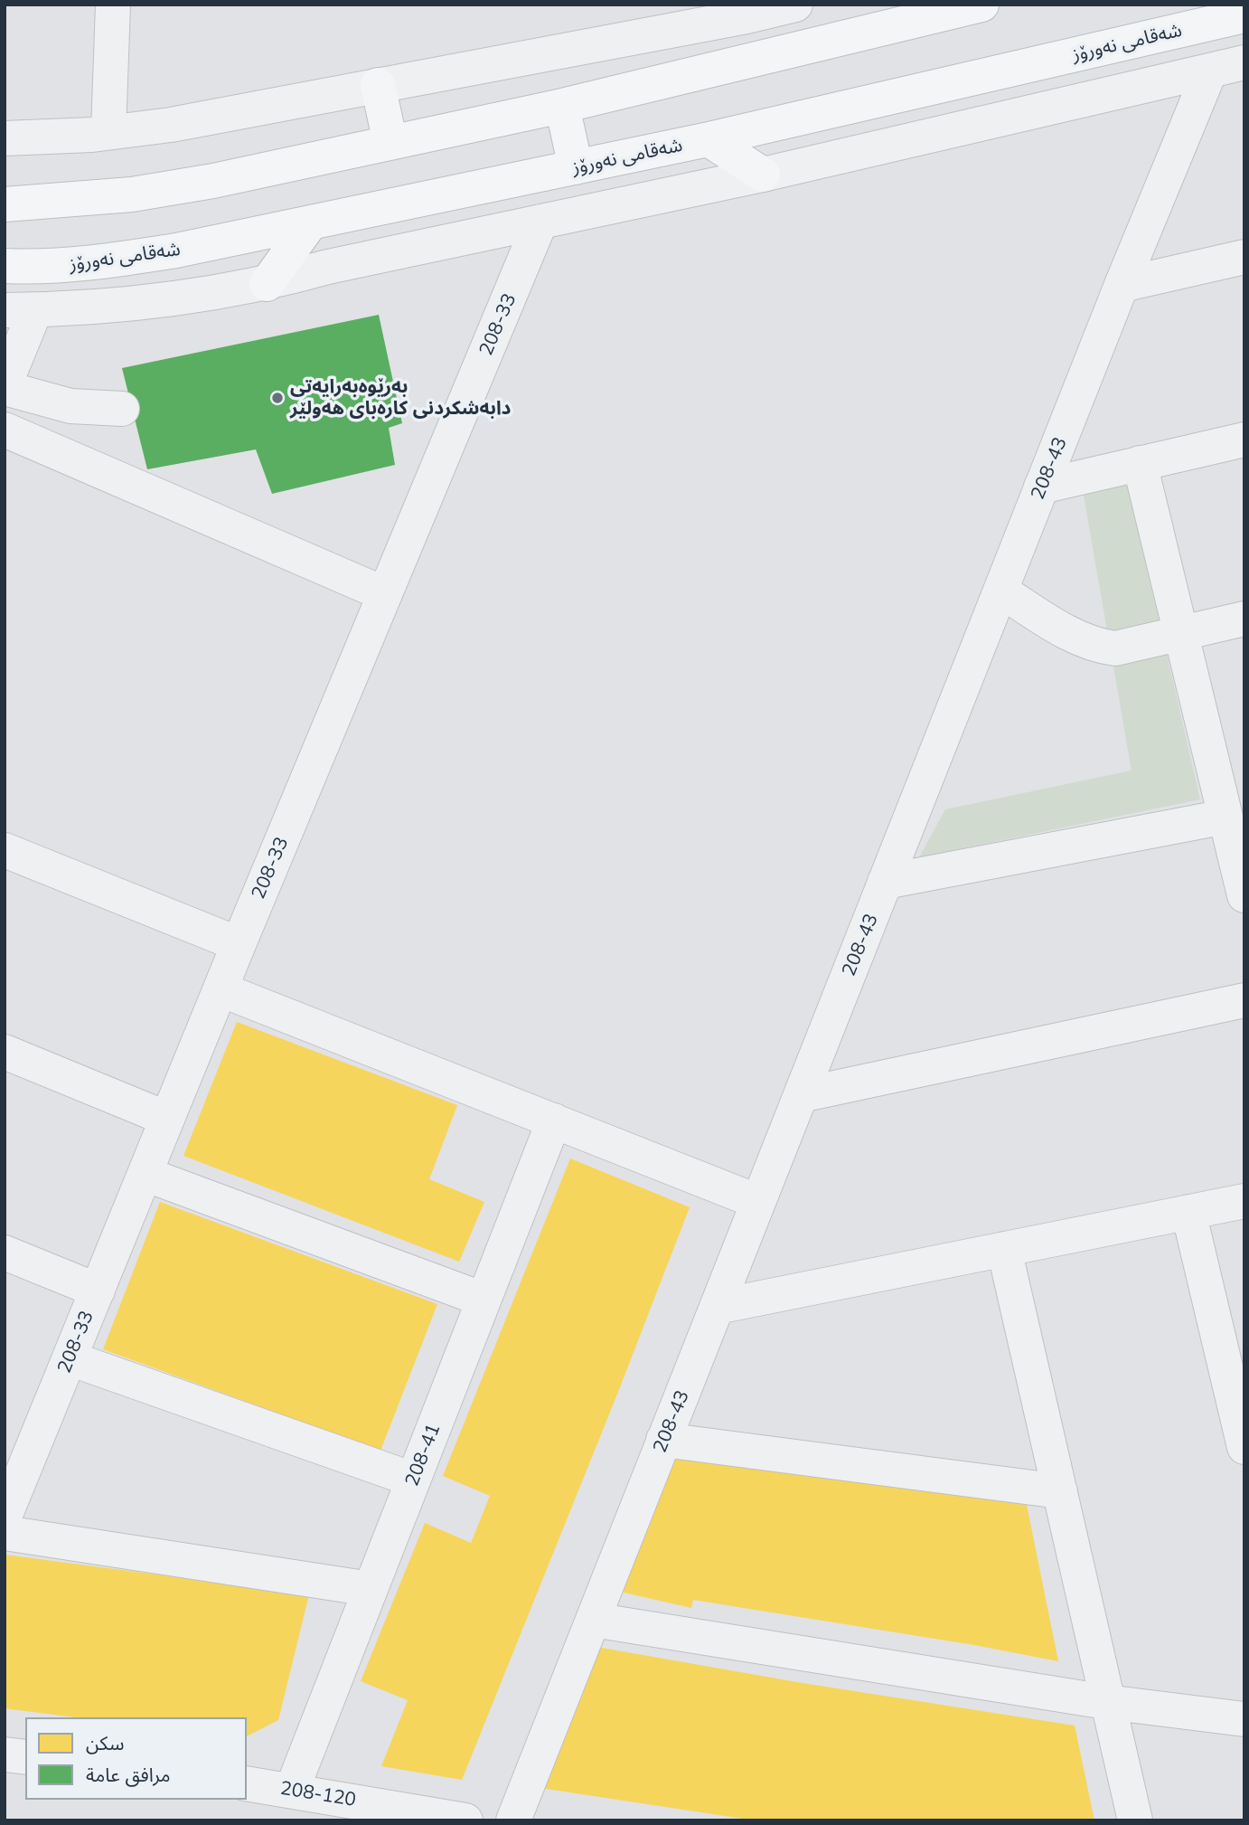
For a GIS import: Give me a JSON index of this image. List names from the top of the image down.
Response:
{
  "streets": {
    "main road": ["شەقامی نەورۆز"],
    "street": [
      "208-33",
      "208-43",
      "208-41",
      "208-120"
    ]
  },
  "crossings": [
    ["208-41", "208-120"]
  ],
  "places": ["بەرێوەبەرایەتی دابەشکردنی کارەبای هەولێر"],
  "legend": ["سكن", "مرافق عامة"]
}
